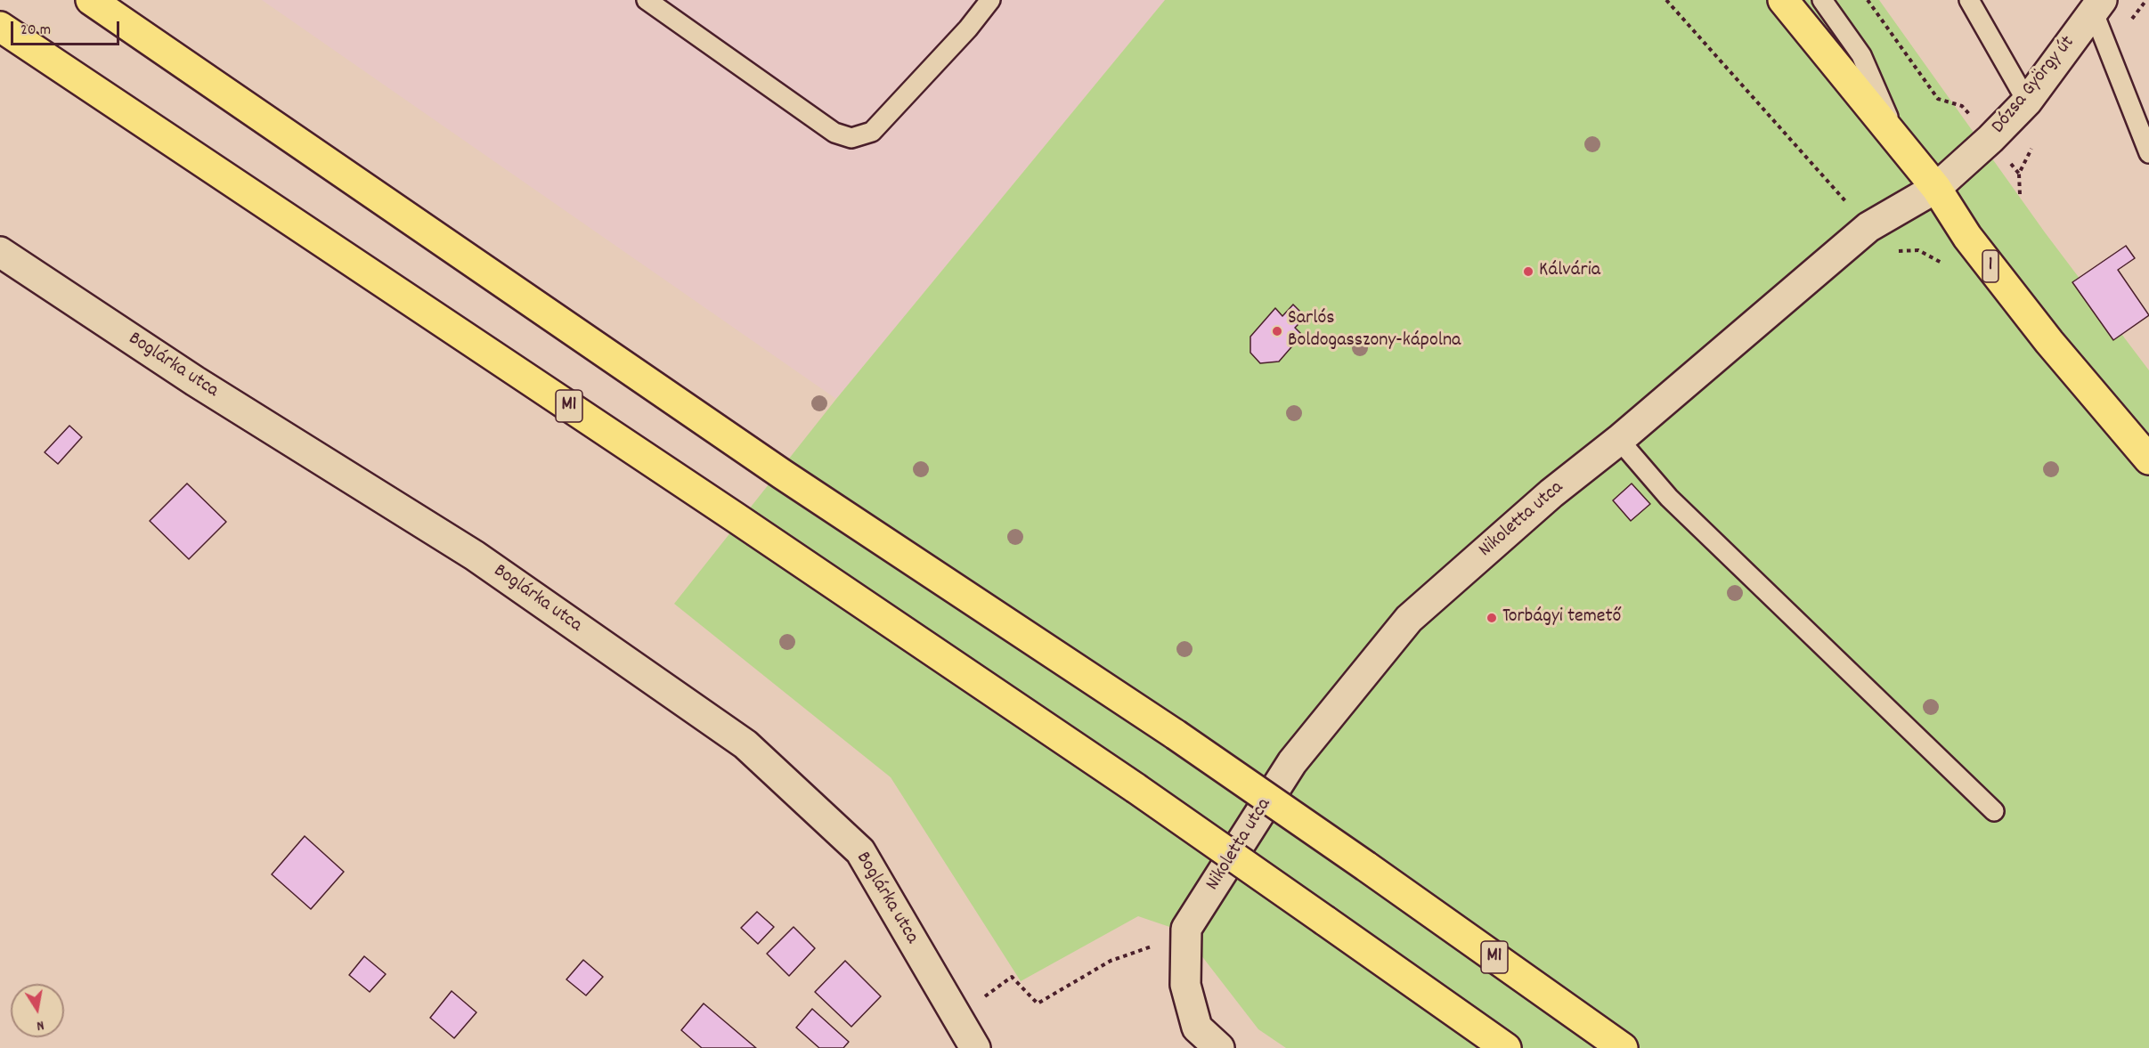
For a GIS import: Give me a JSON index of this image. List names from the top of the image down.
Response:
{
  "streets": {
    "main road": ["1", "M1"],
    "street": ["Dózsa György út", "Boglárka utca", "Nikoletta utca"]
  },
  "crossings": [
    ["Dózsa György út", "1"],
    ["Dózsa György út", "Nikoletta utca"],
    ["1", "Nikoletta utca"]
  ],
  "places": ["Kálvária", "Sarlós Boldogasszony-kápolna", "Torbágyi temető"],
  "scale_bar": "20 m",
  "north": "bottom"
}
